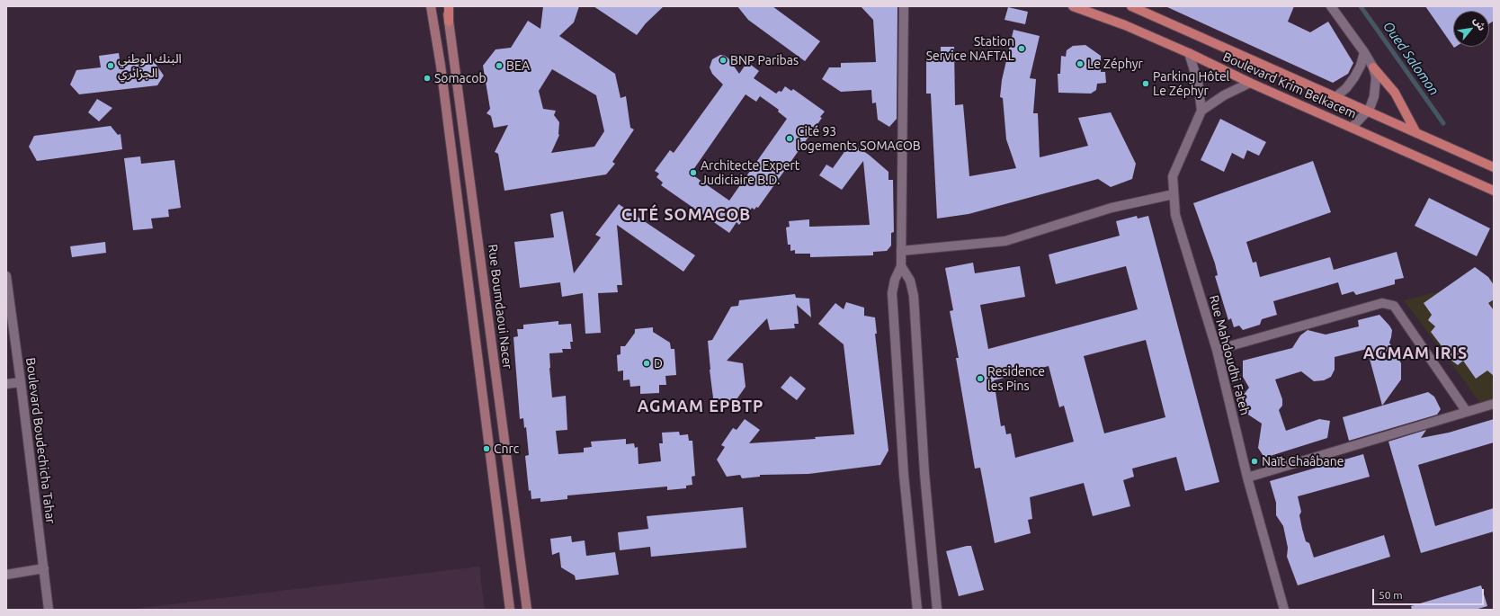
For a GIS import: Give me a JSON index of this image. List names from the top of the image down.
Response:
{
  "streets": {
    "main road": ["Boulevard Krim Belkacem"],
    "street": ["Rue Boumdaoui Nacer", "Rue Mahdoudhi Fateh", "Boulevard Boudechicha Tahar"]
  },
  "districts": ["CITÉ SOMACOB", "AGMAM IRIS", "AGMAM EPBTP"],
  "water": ["Oued Salomon"],
  "places": [
    "Station Service NAFTAL",
    "BNP Paribas",
    "Le Zéphyr",
    "البنك الوطني الجزائري",
    "BEA",
    "Somacob",
    "Parking Hôtel Le Zéphyr",
    "Cité 93 logements SOMACOB",
    "Architecte Expert Judiciaire B.D.",
    "D",
    "Residence les Pins",
    "Cnrc",
    "Naït Chaâbane"
  ],
  "scale_bar": "50 m",
  "north": "top right"
}
